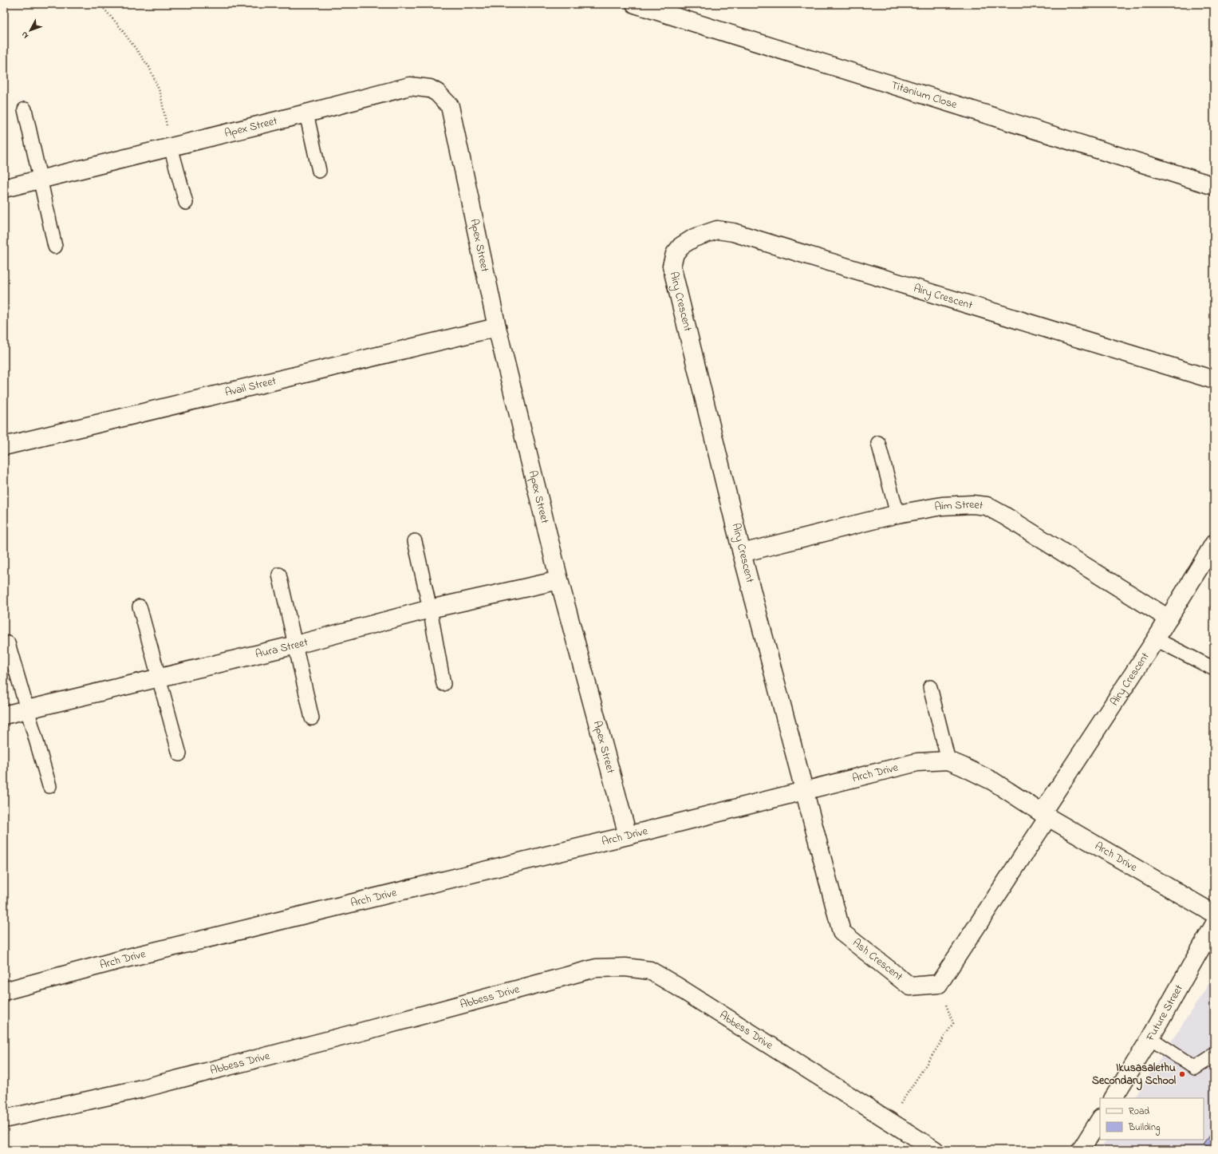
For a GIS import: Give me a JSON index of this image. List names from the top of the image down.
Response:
{
  "streets": {
    "street": [
      "Titanium Close",
      "Apex Street",
      "Airy Crescent",
      "Avail Street",
      "Aim Street",
      "Aura Street",
      "Arch Drive",
      "Ash Crescent",
      "Abbess Drive",
      "Future Street"
    ]
  },
  "crossings": [
    ["Apex Street", "Avail Street"],
    ["Apex Street", "Aura Street"],
    ["Apex Street", "Arch Drive"],
    ["Airy Crescent", "Aim Street"],
    ["Airy Crescent", "Arch Drive"],
    ["Airy Crescent", "Ash Crescent"],
    ["Arch Drive", "Ash Crescent"]
  ],
  "places": ["Ikusasalethu Secondary School"],
  "legend": ["Road", "Building"],
  "north": "bottom left"
}
